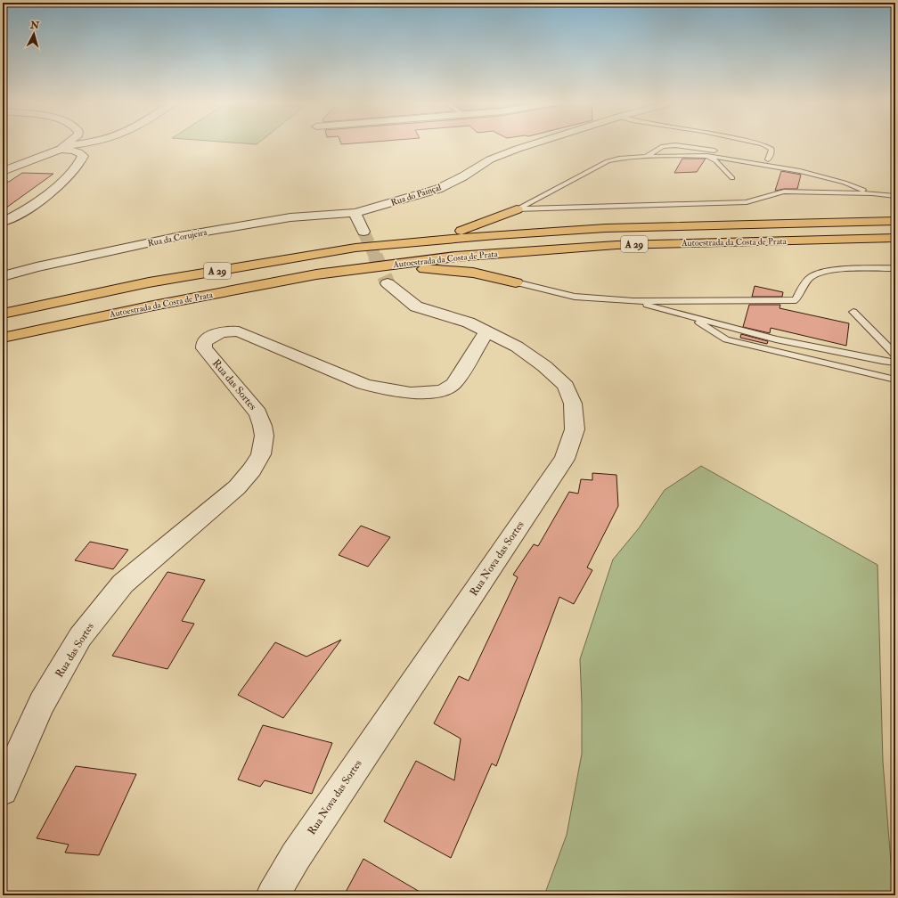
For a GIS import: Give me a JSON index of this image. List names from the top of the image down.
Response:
{
  "streets": {
    "highway": ["Autoestrada da Costa de Prata", "A 29"],
    "street": [
      "Rua do Painçal",
      "Rua da Corujeira",
      "Rua das Sortes",
      "Rua Nova das Sortes"
    ]
  },
  "crossings": [
    ["Rua do Painçal", "Rua da Corujeira"],
    ["Autoestrada da Costa de Prata", "Rua Nova das Sortes"],
    ["Rua das Sortes", "Rua Nova das Sortes"]
  ],
  "north": "top"
}
